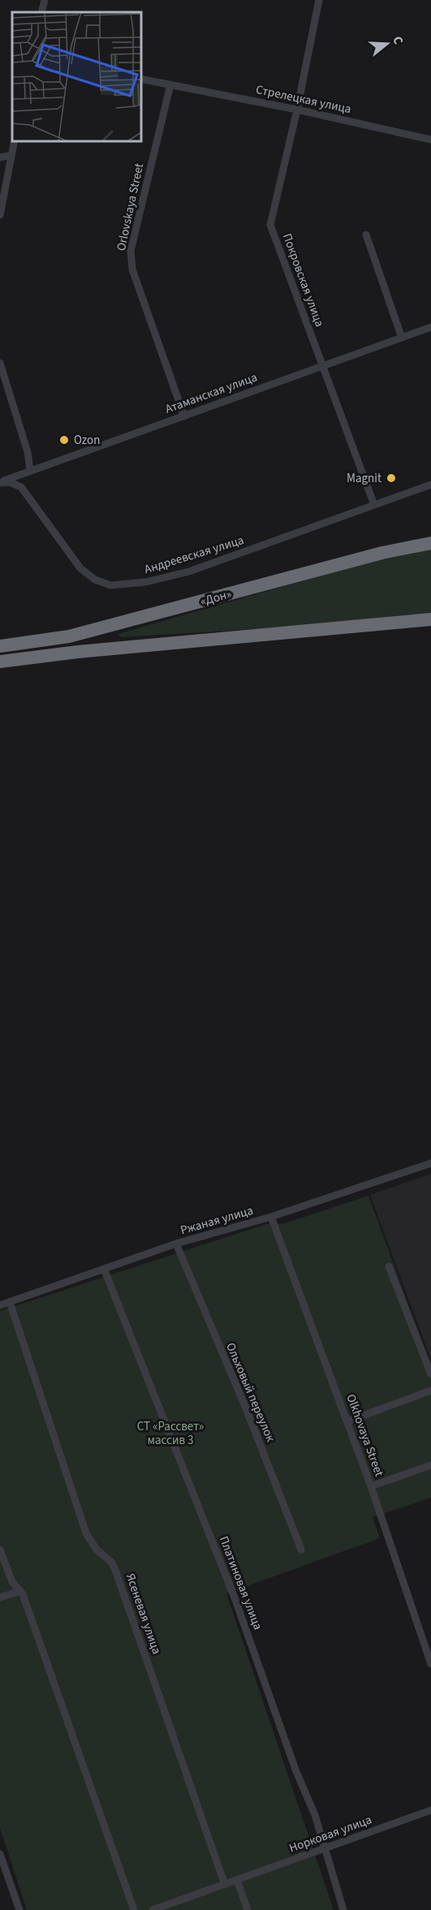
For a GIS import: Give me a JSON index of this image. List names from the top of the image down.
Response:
{
  "streets": {
    "highway": ["«Дон»"],
    "street": [
      "Стрелецкая улица",
      "Orlovskaya Street",
      "Покровская улица",
      "Атаманская улица",
      "Андреевская улица",
      "Ржаная улица",
      "Ольховый переулок",
      "Olkhovaya Street",
      "Платиновая улица",
      "Ясеневая улица",
      "Норковая улица"
    ]
  },
  "crossings": [
    ["Стрелецкая улица", "Orlovskaya Street"],
    ["Стрелецкая улица", "Покровская улица"],
    ["Orlovskaya Street", "Атаманская улица"],
    ["Покровская улица", "Атаманская улица"],
    ["Покровская улица", "Андреевская улица"],
    ["Атаманская улица", "Андреевская улица"],
    ["Ржаная улица", "Ольховый переулок"],
    ["Ржаная улица", "Olkhovaya Street"],
    ["Ржаная улица", "Платиновая улица"],
    ["Ржаная улица", "Ясеневая улица"],
    ["Платиновая улица", "Норковая улица"],
    ["Ясеневая улица", "Норковая улица"]
  ],
  "parks": ["СТ «Рассвет» массив 3"],
  "places": ["Ozon", "Magnit"],
  "north": "right"
}
